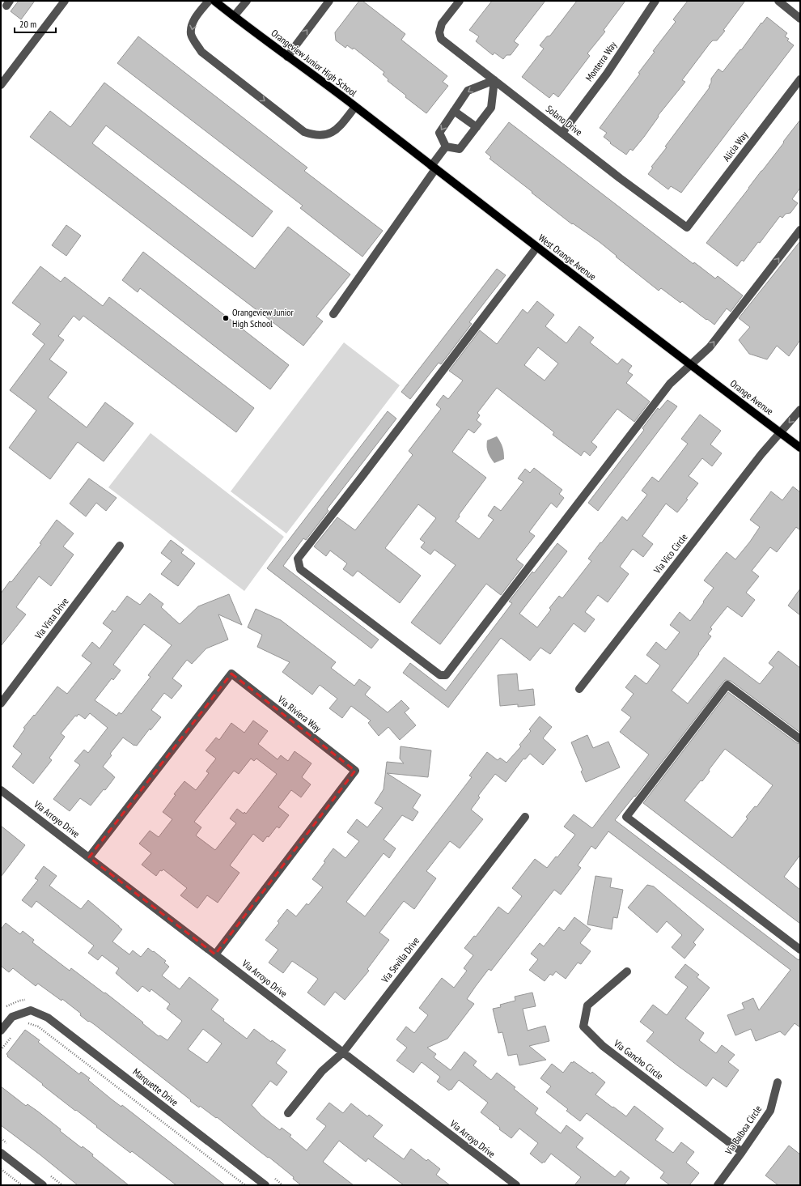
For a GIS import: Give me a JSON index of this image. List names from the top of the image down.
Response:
{
  "streets": {
    "main road": ["Orangeview Junior High School", "West Orange Avenue", "Orange Avenue"],
    "street": [
      "Monterra Way",
      "Solano Drive",
      "Alicia Way",
      "Via Vico Circle",
      "Via Vista Drive",
      "Via Riviera Way",
      "Via Arroyo Drive",
      "Via Sevilla Drive",
      "Via Gancho Circle",
      "Marquette Drive",
      "Via Balboa Circle"
    ]
  },
  "crossings": [
    ["Monterra Way", "Solano Drive"],
    ["Orangeview Junior High School", "West Orange Avenue"],
    ["Solano Drive", "Alicia Way"],
    ["West Orange Avenue", "Orange Avenue"],
    ["Orange Avenue", "Via Vico Circle"],
    ["Via Riviera Way", "Via Arroyo Drive"],
    ["Via Arroyo Drive", "Via Sevilla Drive"],
    ["Via Gancho Circle", "Via Balboa Circle"]
  ],
  "places": ["Orangeview Junior High School"],
  "scale_bar": "20 m"
}
